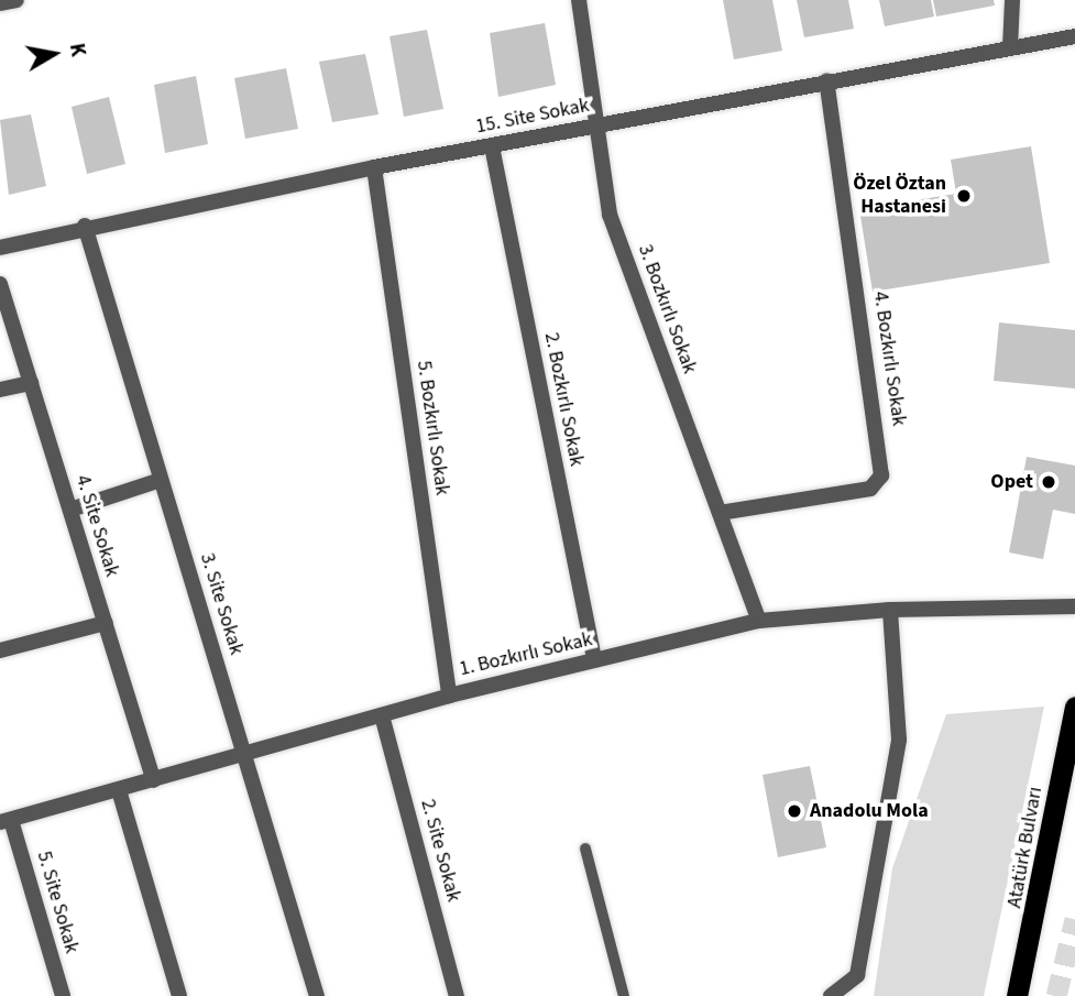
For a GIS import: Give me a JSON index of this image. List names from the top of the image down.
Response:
{
  "streets": {
    "highway": ["Atatürk Bulvarı"],
    "street": [
      "15. Site Sokak",
      "3. Bozkırlı Sokak",
      "4. Bozkırlı Sokak",
      "2. Bozkırlı Sokak",
      "5. Bozkırlı Sokak",
      "4. Site Sokak",
      "3. Site Sokak",
      "1. Bozkırlı Sokak",
      "2. Site Sokak",
      "5. Site Sokak"
    ]
  },
  "crossings": [
    ["15. Site Sokak", "3. Bozkırlı Sokak"],
    ["15. Site Sokak", "4. Bozkırlı Sokak"],
    ["15. Site Sokak", "2. Bozkırlı Sokak"],
    ["15. Site Sokak", "5. Bozkırlı Sokak"],
    ["15. Site Sokak", "3. Site Sokak"],
    ["3. Bozkırlı Sokak", "4. Bozkırlı Sokak"],
    ["3. Bozkırlı Sokak", "1. Bozkırlı Sokak"],
    ["2. Bozkırlı Sokak", "1. Bozkırlı Sokak"],
    ["5. Bozkırlı Sokak", "1. Bozkırlı Sokak"],
    ["4. Site Sokak", "1. Bozkırlı Sokak"],
    ["3. Site Sokak", "1. Bozkırlı Sokak"],
    ["1. Bozkırlı Sokak", "2. Site Sokak"],
    ["1. Bozkırlı Sokak", "5. Site Sokak"]
  ],
  "places": ["Özel Öztan Hastanesi", "Opet", "Anadolu Mola"],
  "north": "right"
}
